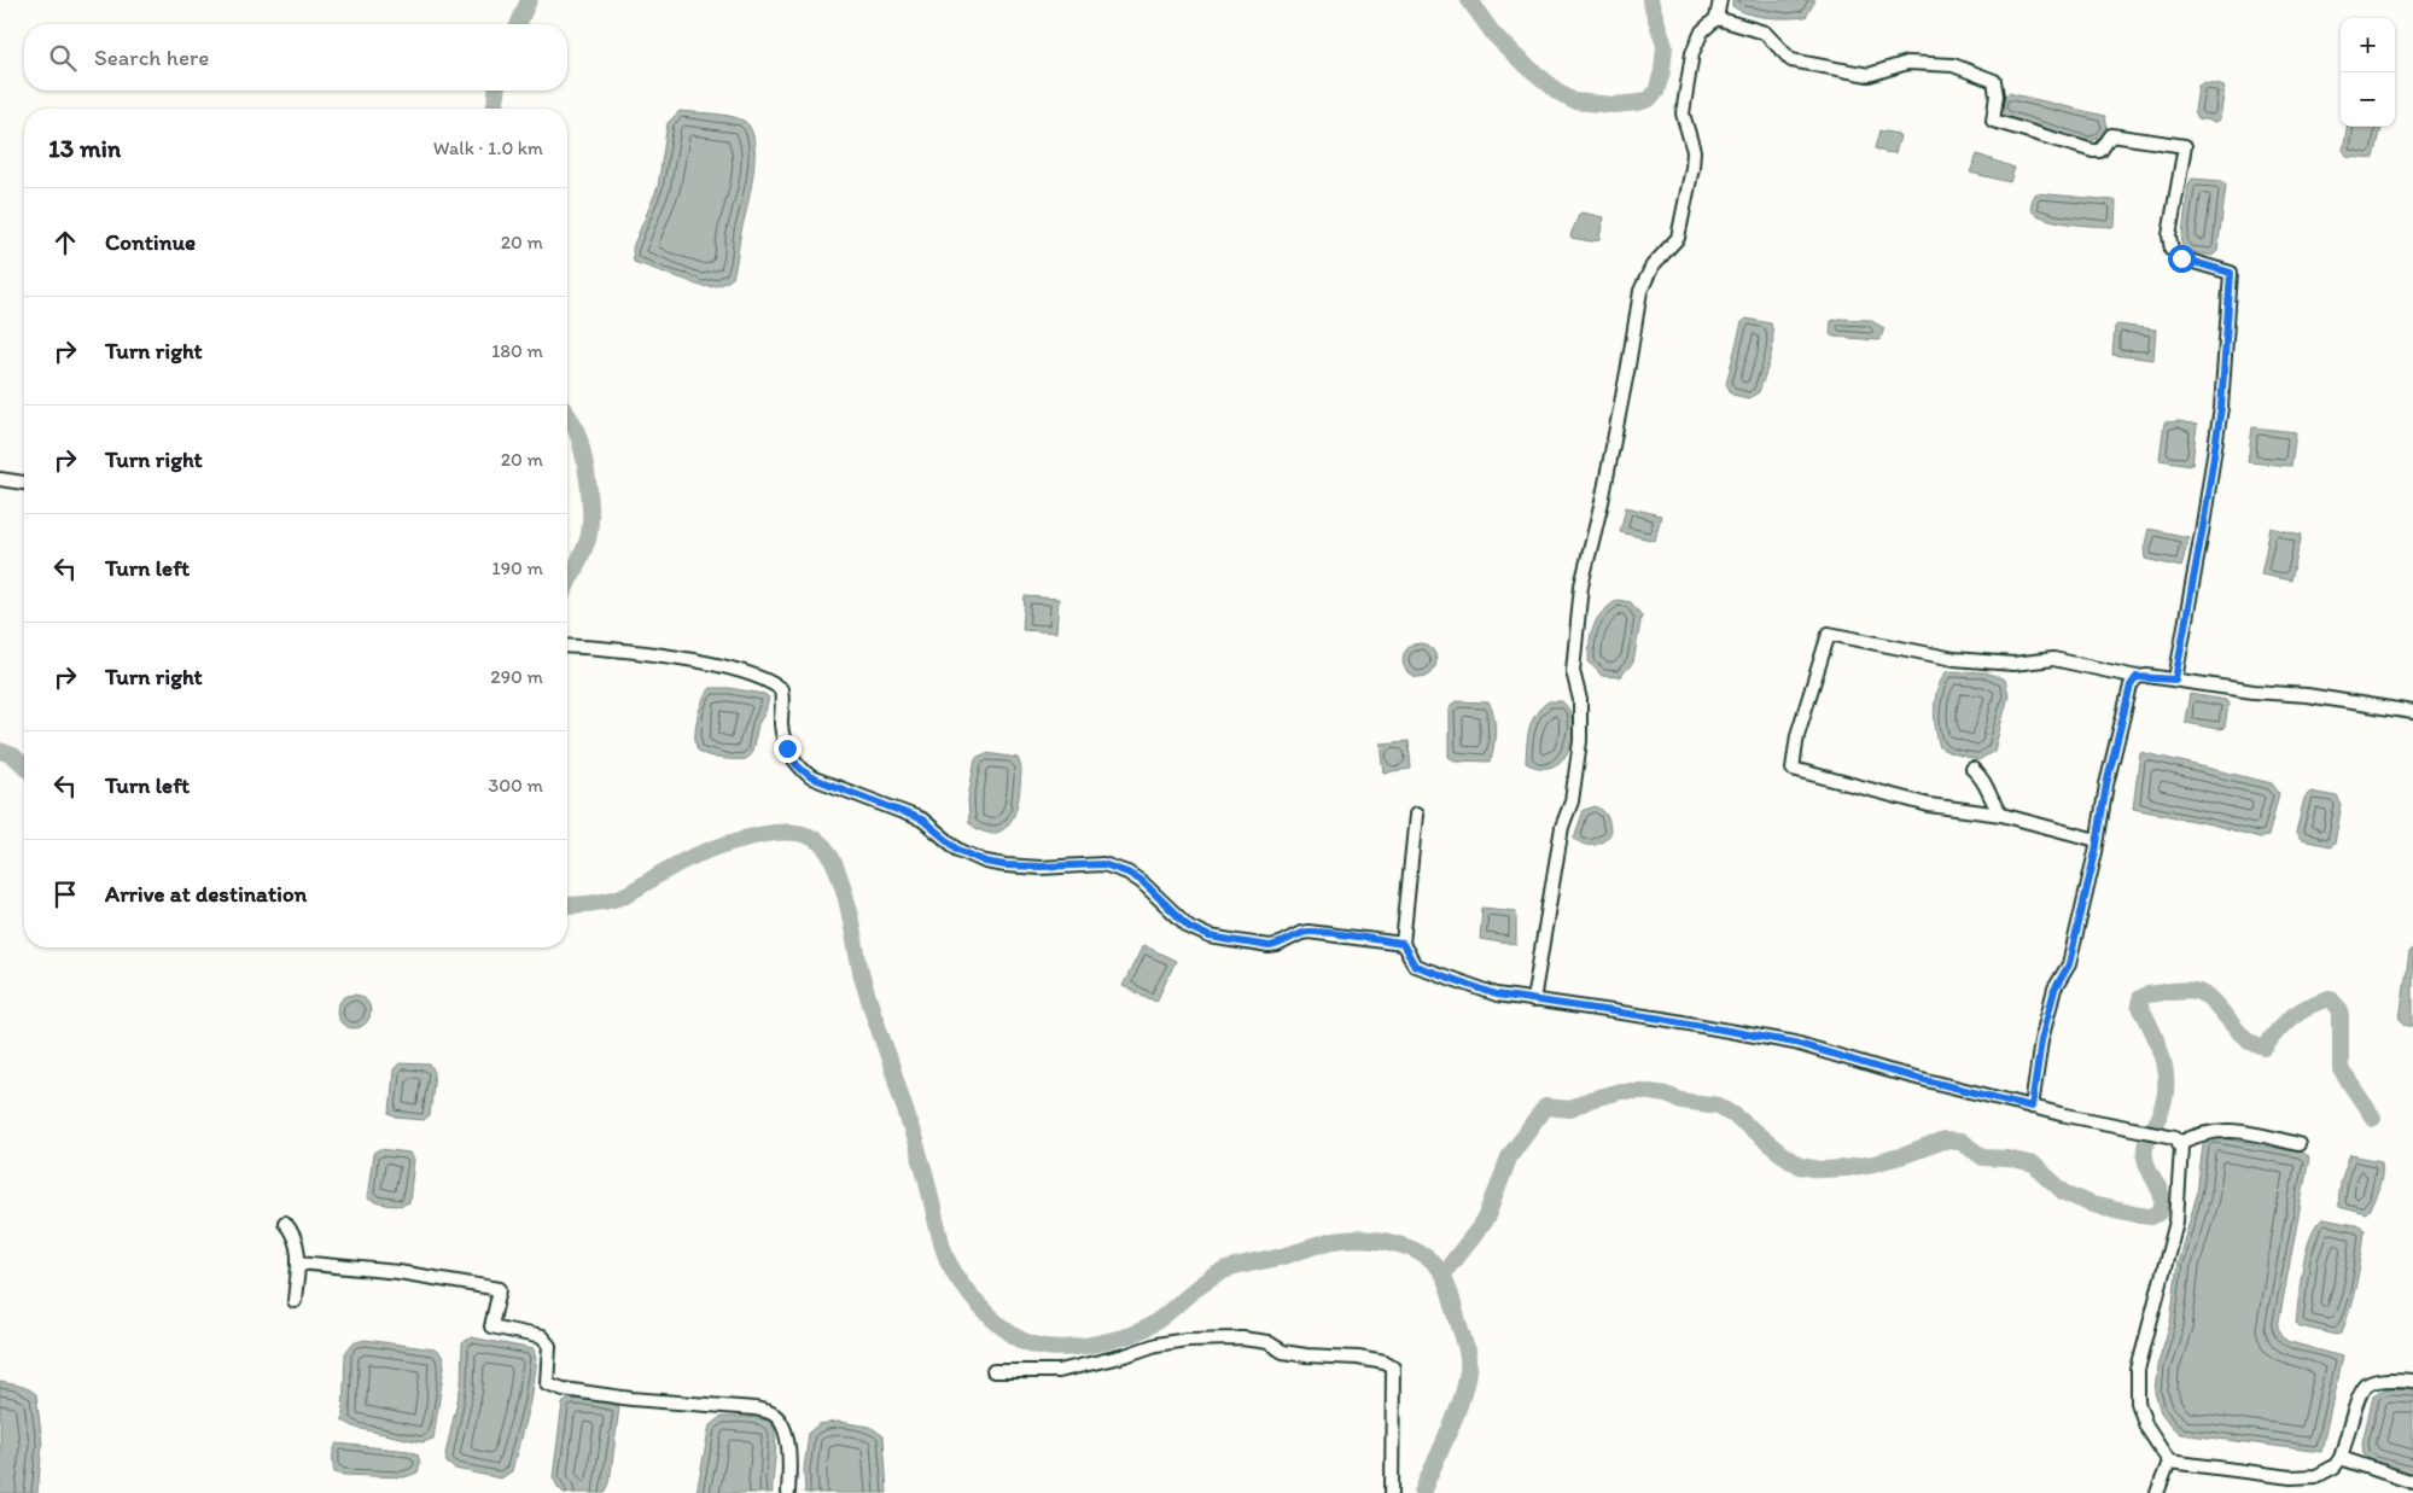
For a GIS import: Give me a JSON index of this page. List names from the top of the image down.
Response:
{
  "page": {
    "map_buttons": ["+", "−"],
    "search": "Search here",
    "heading": ["13 min", "Walk · 1.0 km"],
    "list": [
      ["Continue", "20 m"],
      ["Turn right", "180 m"],
      ["Turn right", "20 m"],
      ["Turn left", "190 m"],
      ["Turn right", "290 m"],
      ["Turn left", "300 m"],
      "Arrive at destination"
    ]
  }
}
